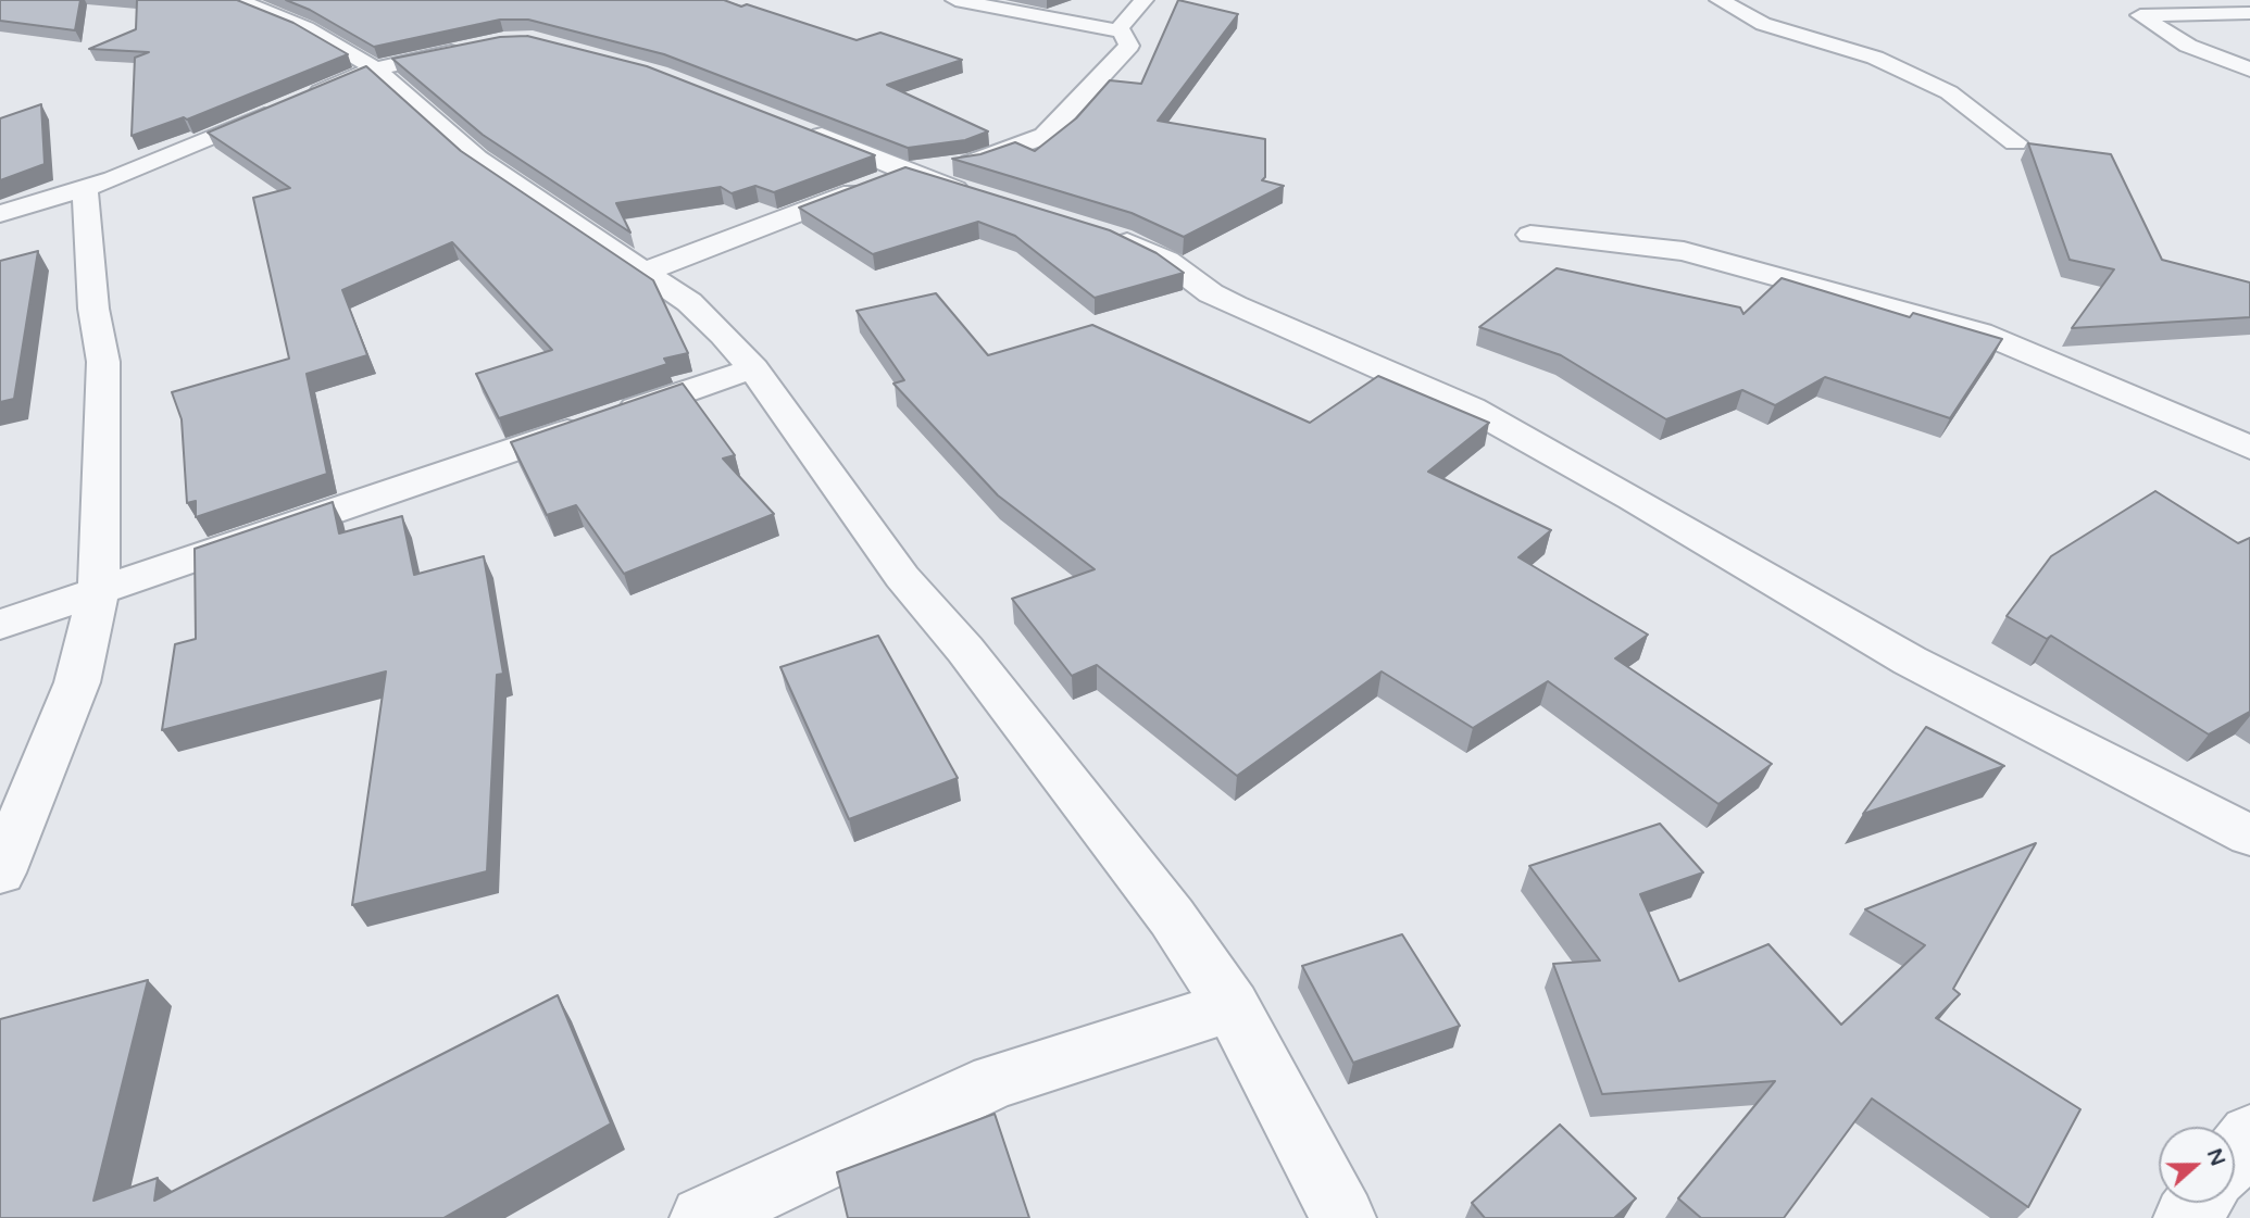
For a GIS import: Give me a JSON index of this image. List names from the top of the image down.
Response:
{
  "north": "right"
}
